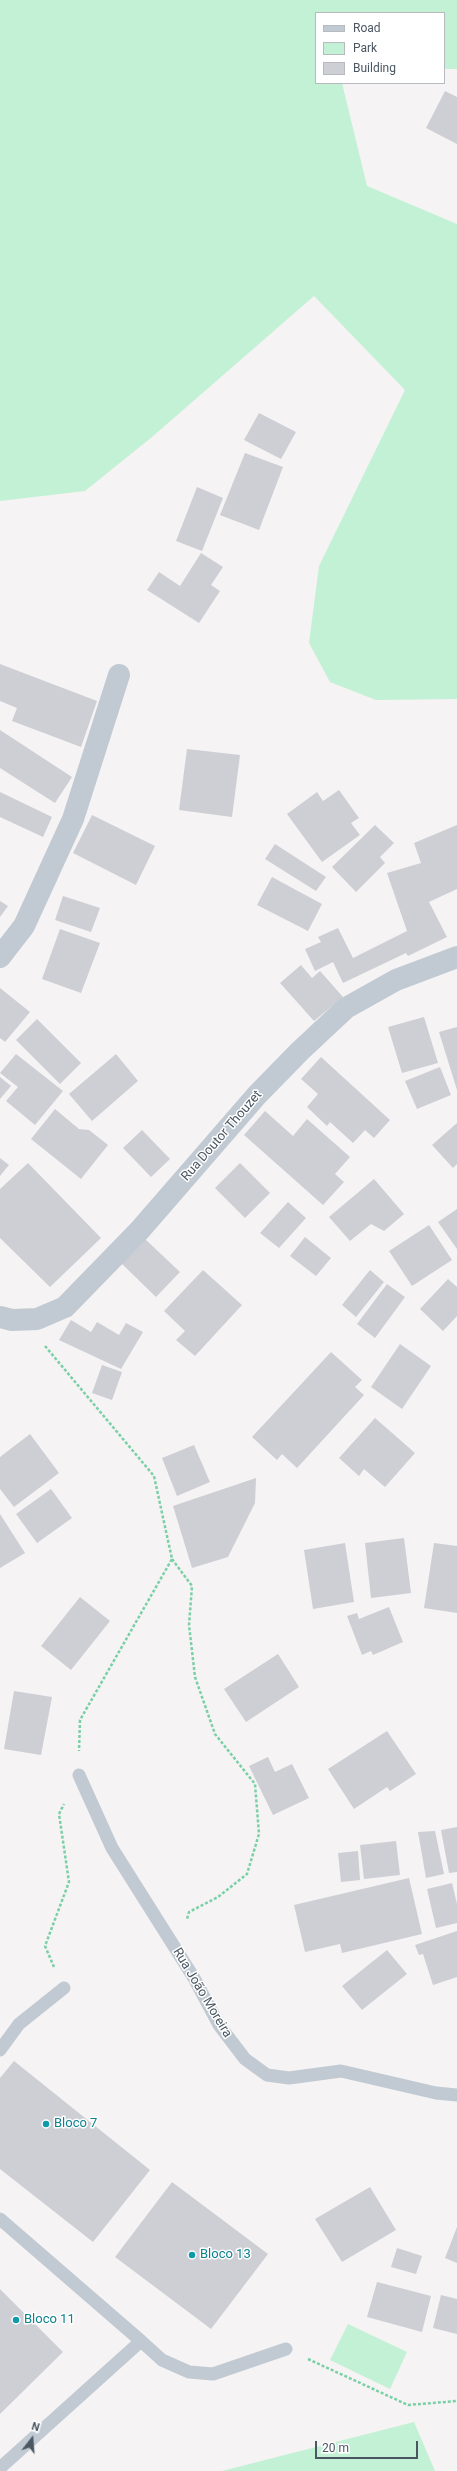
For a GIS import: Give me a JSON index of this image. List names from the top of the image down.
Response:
{
  "streets": {
    "street": ["Rua Doutor Thouzet"],
    "lane": ["Rua João Moreira"]
  },
  "places": ["Bloco 7", "Bloco 13", "Bloco 11"],
  "legend": ["Road", "Park", "Building"],
  "scale_bar": "20 m",
  "north": "top"
}
